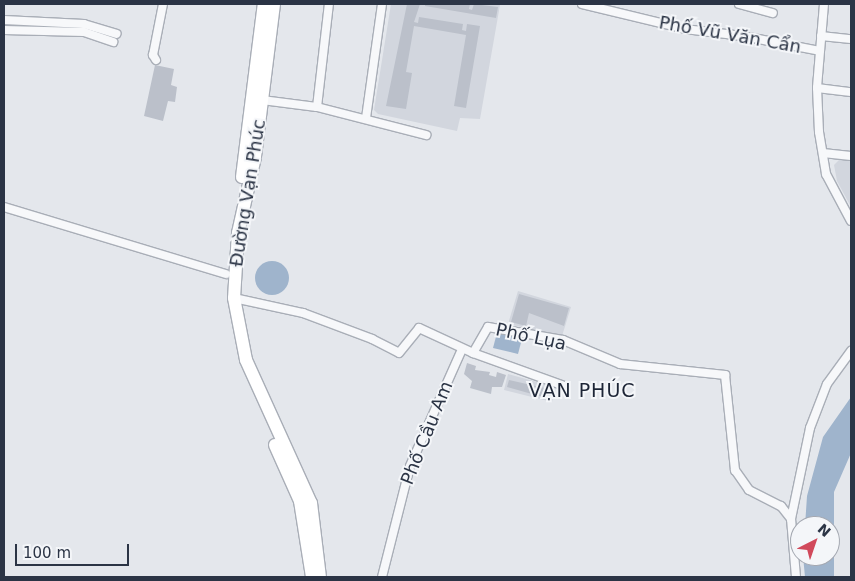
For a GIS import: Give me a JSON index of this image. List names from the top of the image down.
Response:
{
  "streets": {
    "main road": ["Đường Vạn Phúc"],
    "street": ["Phố Vũ Văn Cẩn", "Phố Lụa", "Phố Cầu Am"]
  },
  "crossings": [
    ["Đường Vạn Phúc", "Phố Lụa"],
    ["Phố Lụa", "Phố Cầu Am"]
  ],
  "districts": ["VẠN PHÚC"],
  "scale_bar": "100 m",
  "north": "top right"
}
